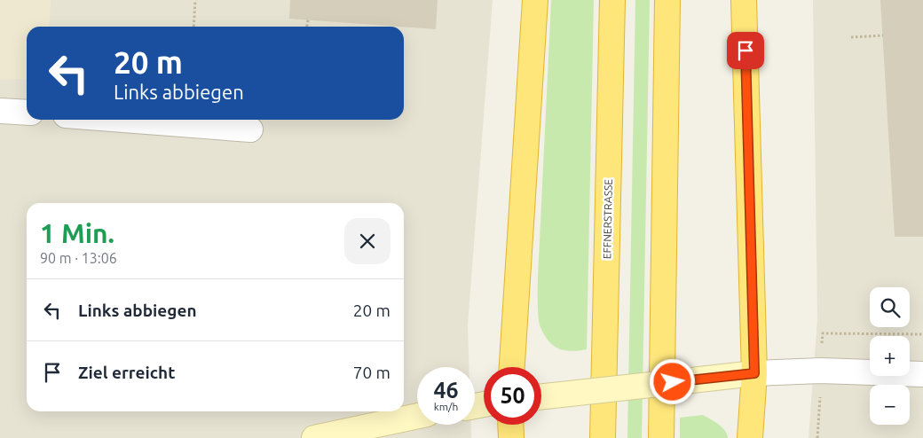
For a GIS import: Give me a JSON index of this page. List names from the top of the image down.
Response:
{
  "streets": {
    "highway": ["EFFNERSTRASSE"]
  },
  "page": {
    "turn": ["20 m", "Links abbiegen"],
    "heading": ["1 Min.", "90 m · 13:06"],
    "list": [
      {
        "name": "Links abbiegen",
        "value": "20 m"
      },
      {
        "name": "Ziel erreicht",
        "value": "70 m"
      }
    ],
    "map_buttons": ["+", "−"],
    "speed": "46 km/h",
    "limit": "50"
  }
}
